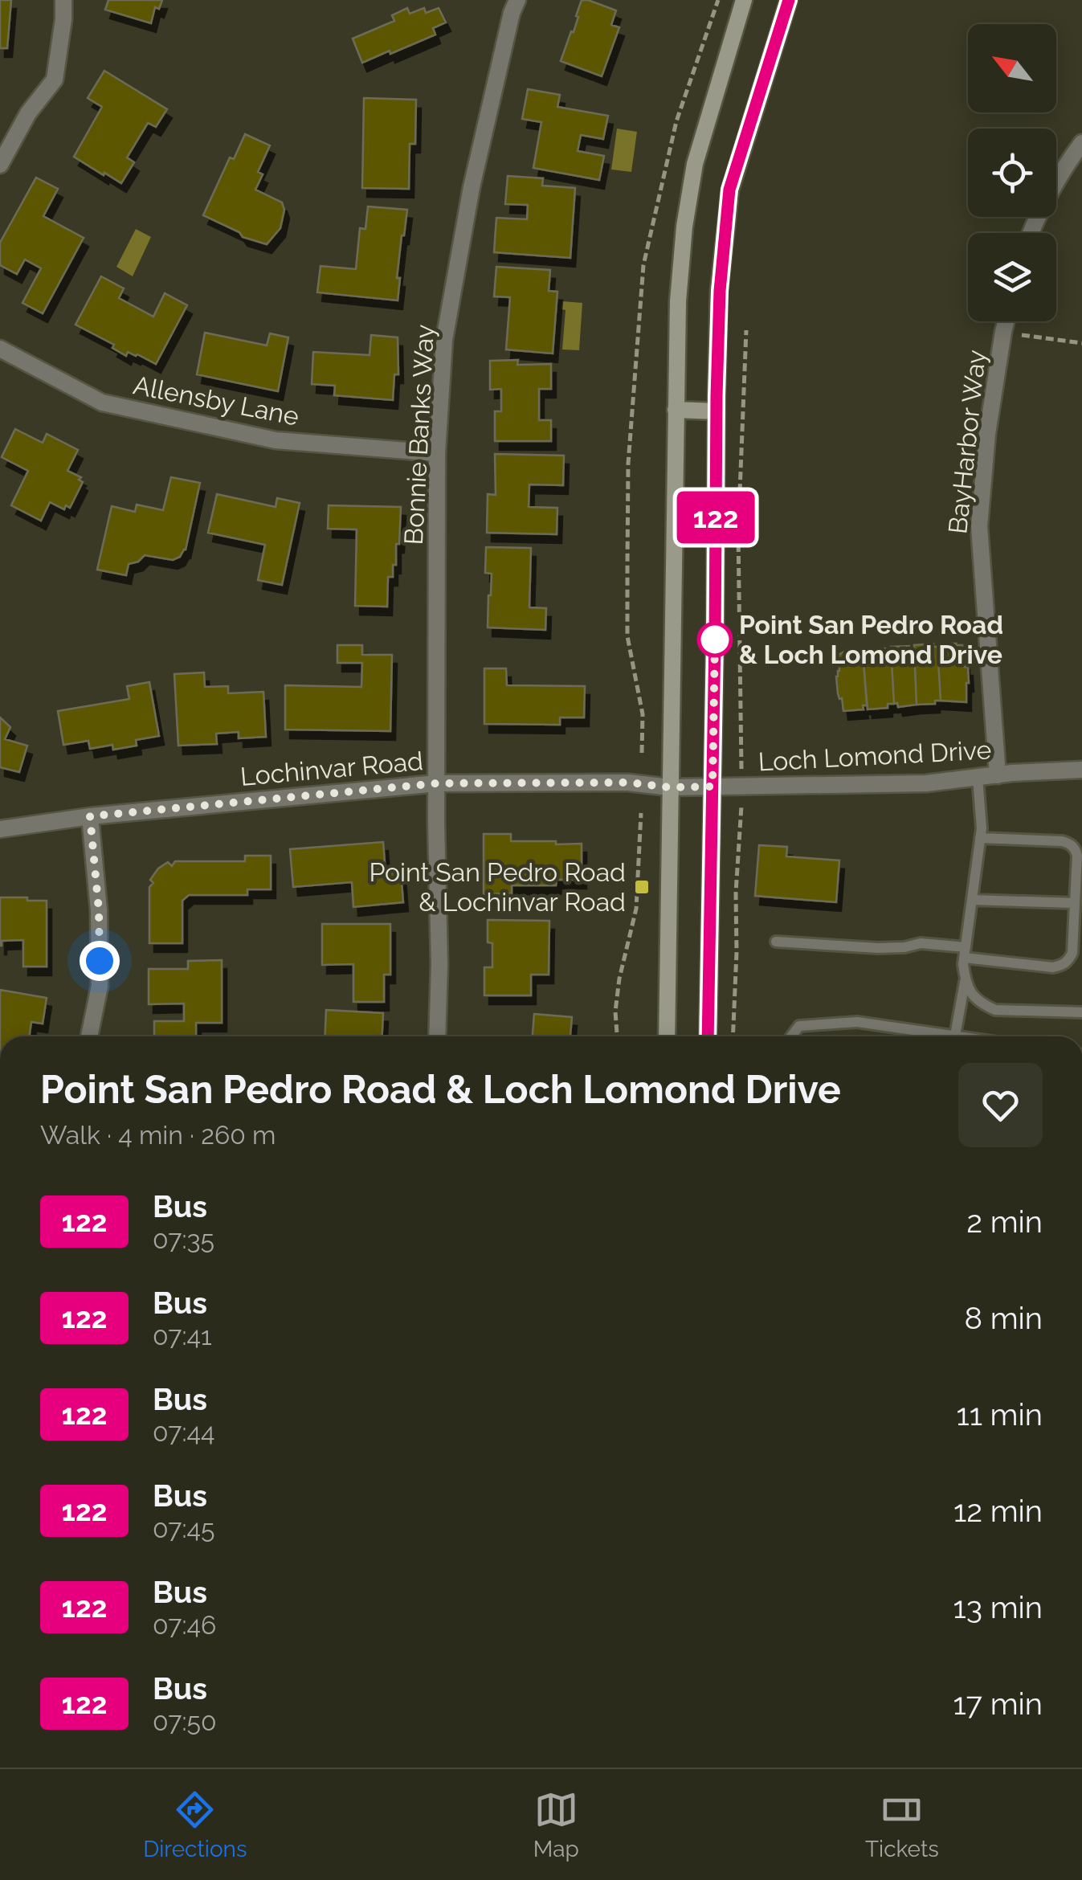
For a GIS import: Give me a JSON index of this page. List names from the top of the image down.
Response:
{
  "streets": {
    "street": [
      "Allensby Lane",
      "Bonnie Banks Way",
      "BayHarbor Way",
      "Loch Lomond Drive",
      "Lochinvar Road"
    ]
  },
  "crossings": [
    ["Allensby Lane", "Bonnie Banks Way"],
    ["Bonnie Banks Way", "Lochinvar Road"],
    ["BayHarbor Way", "Loch Lomond Drive"],
    ["Loch Lomond Drive", "Lochinvar Road"]
  ],
  "places": {
    "other": ["Point San Pedro Road & Loch Lomond Drive"],
    "transit": ["Point San Pedro Road & Lochinvar Road"]
  },
  "lines": ["bus line 122"],
  "north": "top left",
  "page": {
    "on_map": "122",
    "heading": ["Point San Pedro Road & Loch Lomond Drive", "Walk · 4 min · 260 m"],
    "list": [
      {
        "mark": "122",
        "name": "Bus",
        "note": "07:35",
        "value": "2 min"
      },
      {
        "mark": "122",
        "name": "Bus",
        "note": "07:41",
        "value": "8 min"
      },
      {
        "mark": "122",
        "name": "Bus",
        "note": "07:44",
        "value": "11 min"
      },
      {
        "mark": "122",
        "name": "Bus",
        "note": "07:45",
        "value": "12 min"
      },
      {
        "mark": "122",
        "name": "Bus",
        "note": "07:46",
        "value": "13 min"
      },
      {
        "mark": "122",
        "name": "Bus",
        "note": "07:50",
        "value": "17 min"
      }
    ],
    "tabs": ["Directions", "Map", "Tickets"]
  }
}
